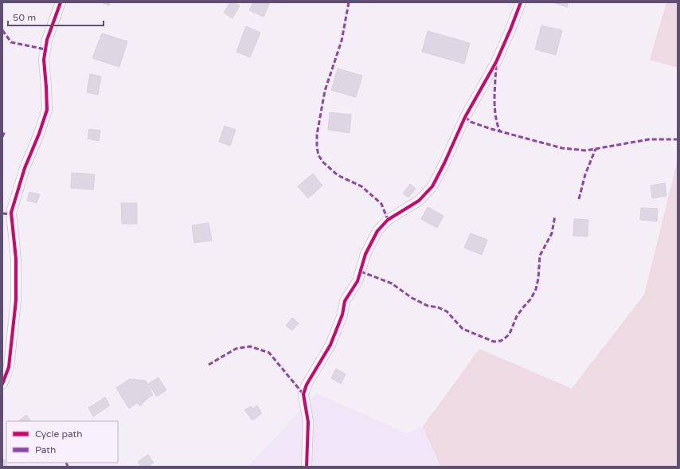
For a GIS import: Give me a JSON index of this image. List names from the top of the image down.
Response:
{
  "legend": ["Cycle path", "Path"],
  "scale_bar": "50 m"
}
